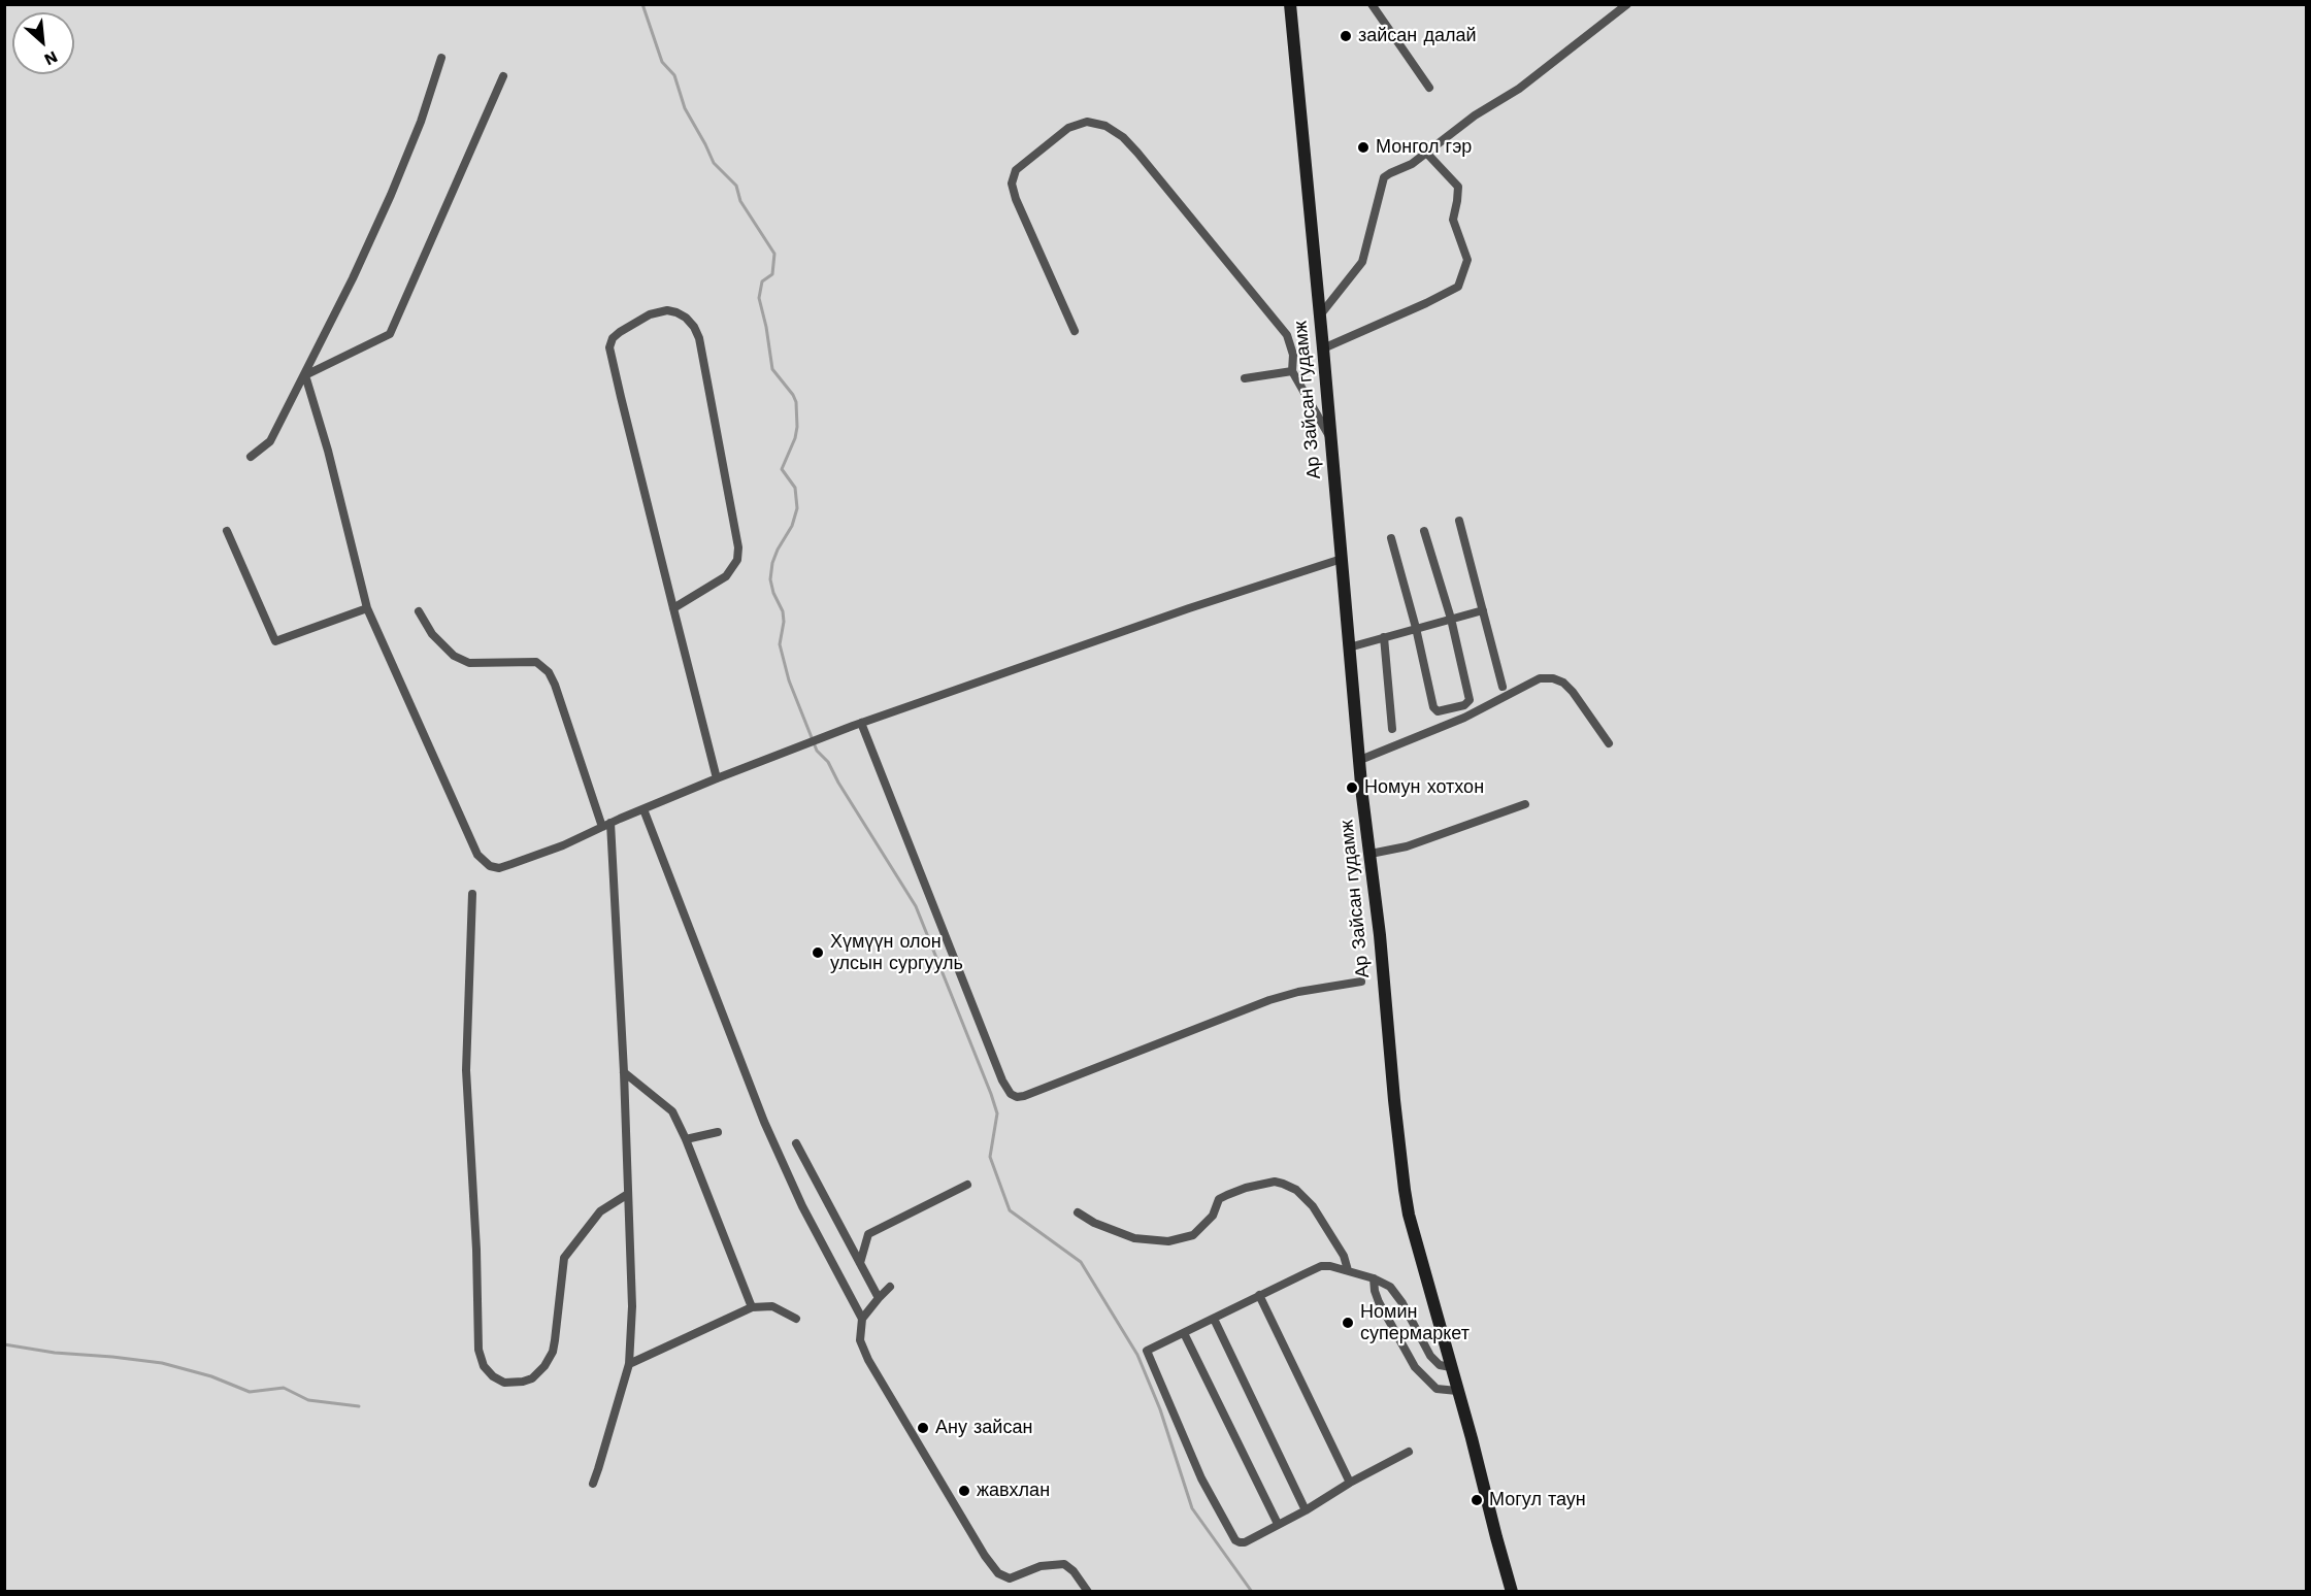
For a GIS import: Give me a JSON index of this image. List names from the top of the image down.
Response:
{
  "streets": {
    "street": ["Ар Зайсан гудамж"]
  },
  "places": [
    "зайсан далай",
    "Монгол гэр",
    "Номун хотхон",
    "Хүмүүн олон улсын сургууль",
    "Номин супермаркет",
    "Ану зайсан",
    "жавхлан",
    "Могул таун"
  ],
  "north": "bottom right"
}
